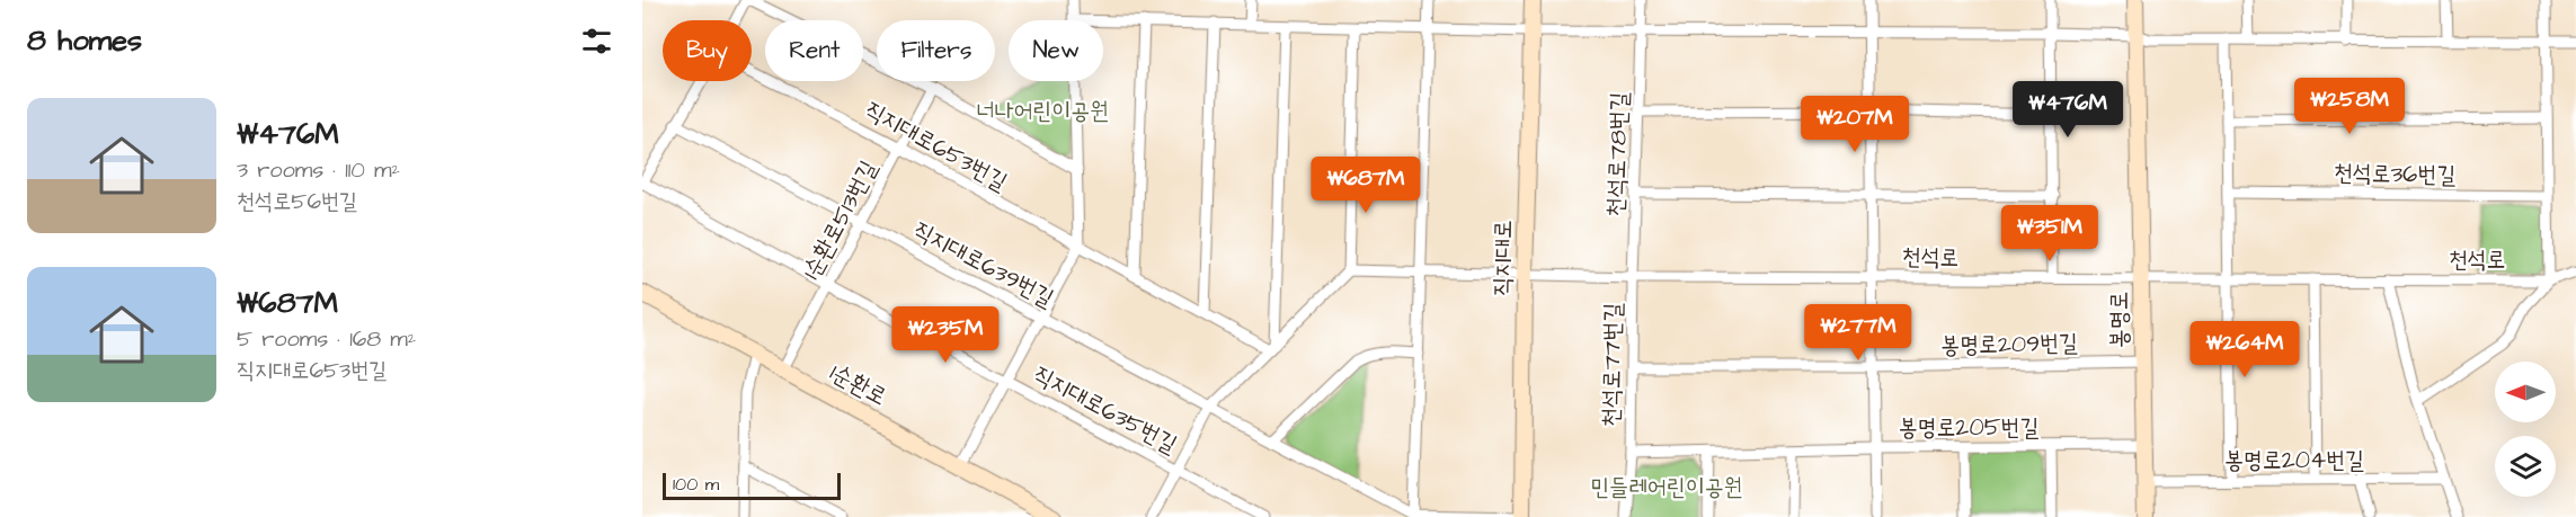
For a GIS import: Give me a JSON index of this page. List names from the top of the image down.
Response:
{
  "streets": {
    "street": [
      "직지대로653번길",
      "천석로78번길",
      "천석로36번길",
      "1순환로513번길",
      "천석로",
      "직지대로",
      "직지대로639번길",
      "봉명로",
      "봉명로209번길",
      "천석로77번길",
      "1순환로",
      "직지대로635번길",
      "봉명로205번길",
      "봉명로204번길"
    ]
  },
  "crossings": [
    ["직지대로653번길", "1순환로513번길"],
    ["천석로78번길", "천석로"],
    ["천석로78번길", "천석로77번길"],
    ["1순환로513번길", "직지대로639번길"],
    ["1순환로513번길", "1순환로"],
    ["1순환로513번길", "직지대로635번길"],
    ["천석로", "직지대로"],
    ["천석로", "봉명로"],
    ["천석로", "천석로77번길"],
    ["직지대로", "직지대로639번길"],
    ["봉명로", "봉명로209번길"],
    ["봉명로", "봉명로205번길"],
    ["봉명로", "봉명로204번길"],
    ["봉명로209번길", "천석로77번길"],
    ["천석로77번길", "봉명로205번길"]
  ],
  "parks": ["너나어린이공원", "민들레어린이공원"],
  "scale_bar": "100 m",
  "north": "left",
  "page": {
    "heading": "8 homes",
    "chip": [
      "Buy",
      "Rent",
      "Filters",
      "New"
    ],
    "price": [
      "₩258M",
      "₩476M",
      "₩207M",
      "₩687M",
      "₩351M",
      "₩277M",
      "₩235M",
      "₩264M"
    ],
    "list": [
      {
        "name": "₩476M",
        "note": "3 rooms · 110 m² · 천석로56번길"
      },
      {
        "name": "₩687M",
        "note": "5 rooms · 168 m² · 직지대로653번길"
      }
    ],
    "scale": "100 m"
  }
}
